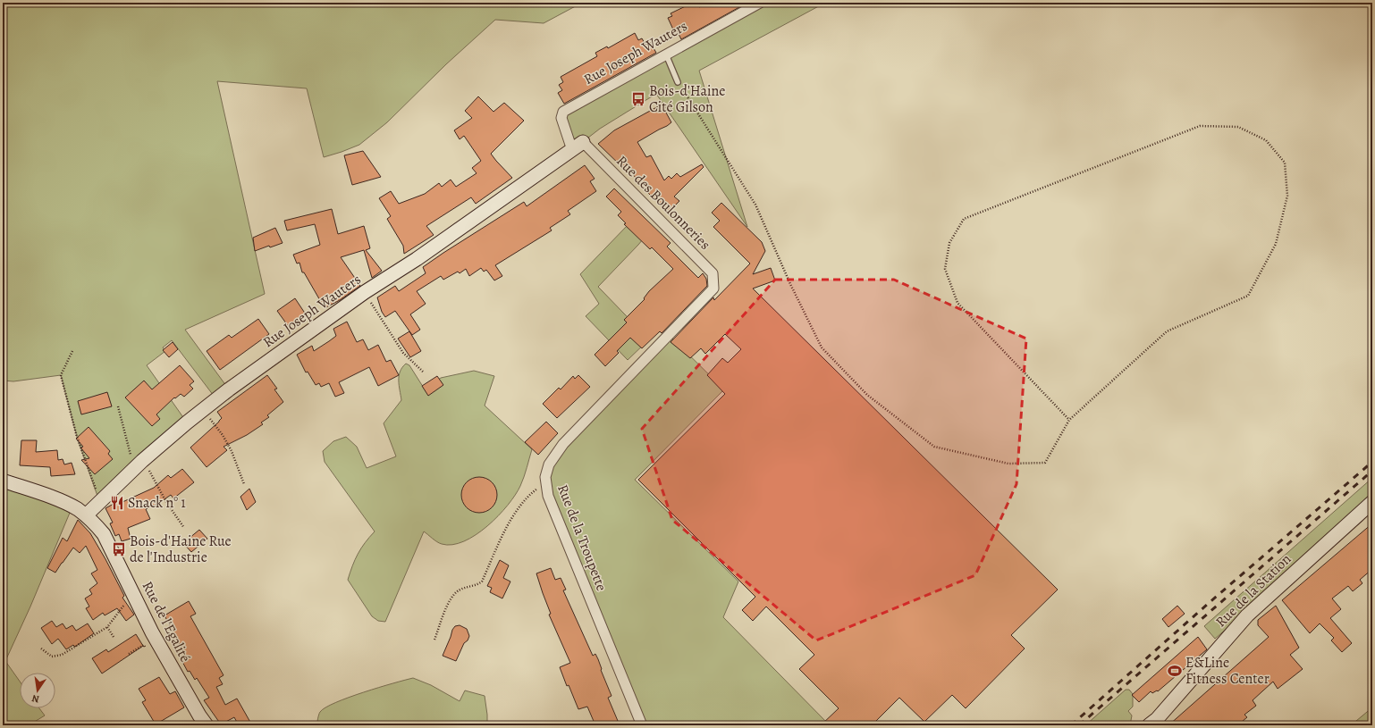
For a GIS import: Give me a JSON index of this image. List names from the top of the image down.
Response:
{
  "streets": {
    "street": [
      "Rue Joseph Wauters",
      "Rue des Boulonneries",
      "Rue de la Troupette",
      "Rue de la Station",
      "Rue de l'Egalité"
    ]
  },
  "crossings": [
    ["Rue Joseph Wauters", "Rue des Boulonneries"],
    ["Rue Joseph Wauters", "Rue de l'Egalité"],
    ["Rue des Boulonneries", "Rue de la Troupette"]
  ],
  "places": {
    "bus stop": ["Bois-d'Haine Cité Gilson", "Bois-d'Haine Rue de l'Industrie"],
    "restaurant": ["Snack n° 1"],
    "sports": ["E&Line Fitness Center"]
  },
  "north": "bottom"
}
